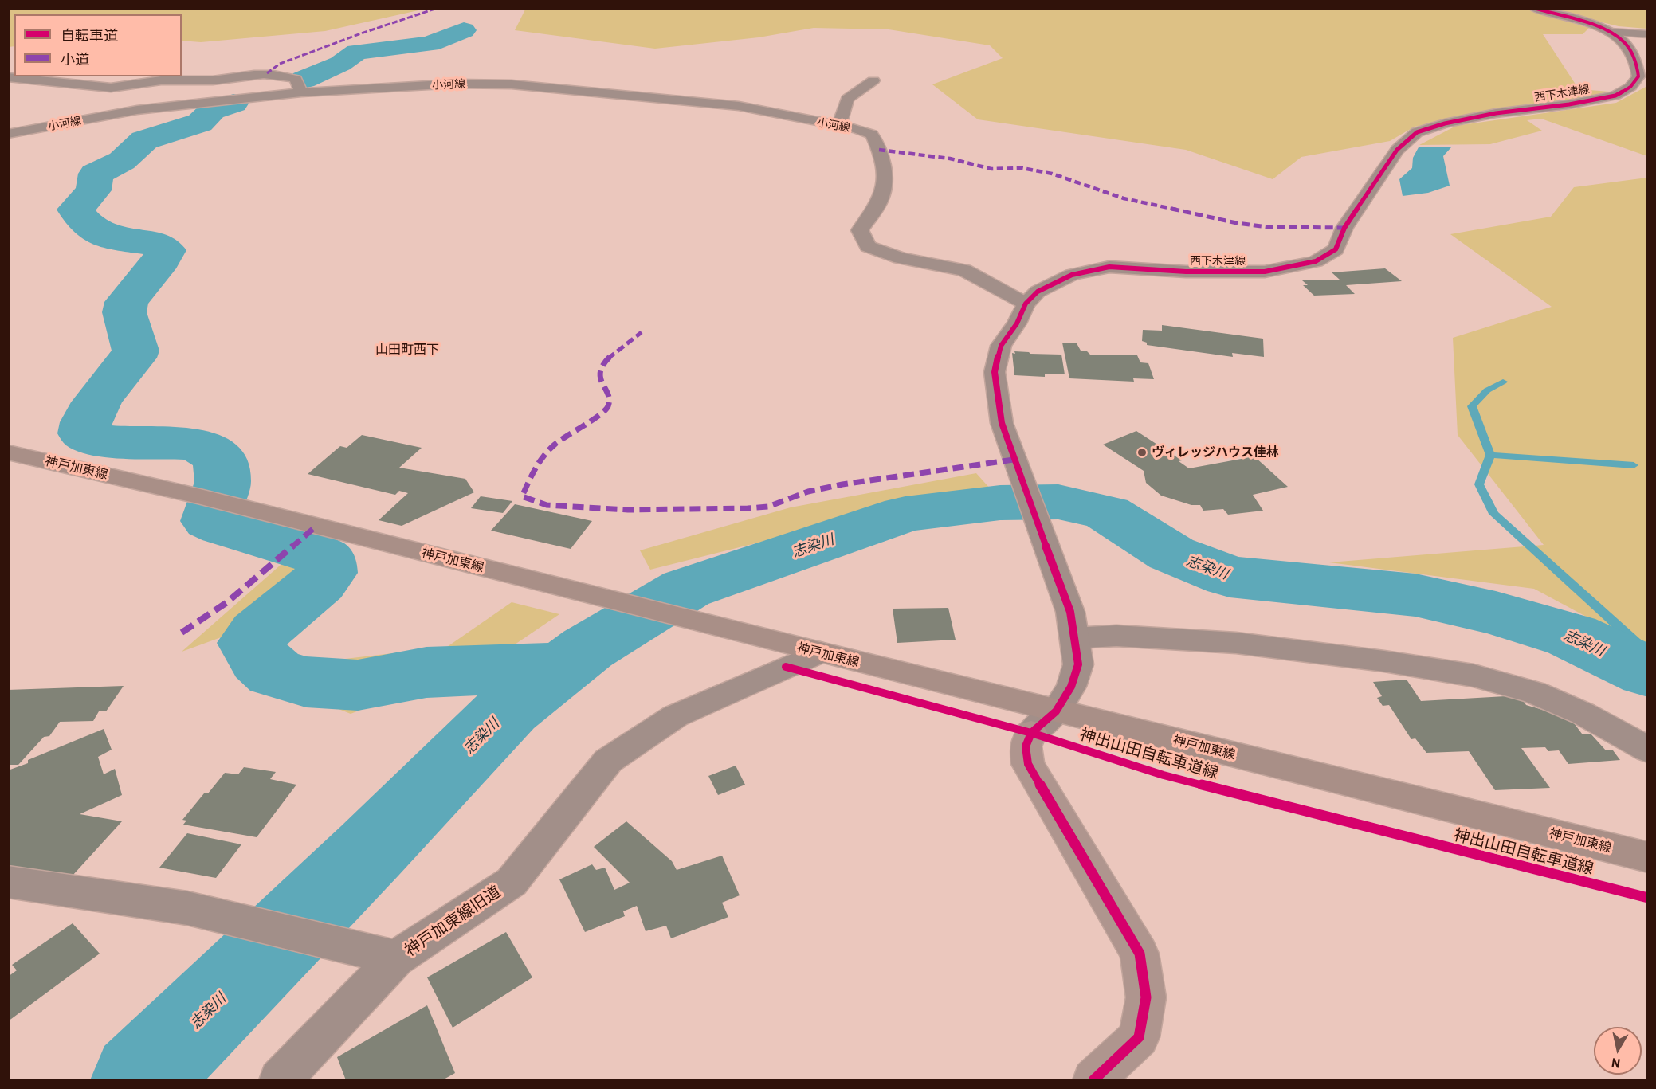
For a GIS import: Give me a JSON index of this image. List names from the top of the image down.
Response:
{
  "streets": {
    "main road": ["神戸加東線"],
    "street": ["小河線", "西下木津線", "神戸加東線旧道"],
    "cycle path": ["神出山田自転車道線"]
  },
  "crossings": [
    ["小河線", "西下木津線"],
    ["西下木津線", "神戸加東線"],
    ["神戸加東線", "神戸加東線旧道"]
  ],
  "districts": ["山田町西下"],
  "water": ["志染川"],
  "places": ["ヴィレッジハウス佳林"],
  "legend": ["自転車道", "小道"],
  "north": "bottom"
}
